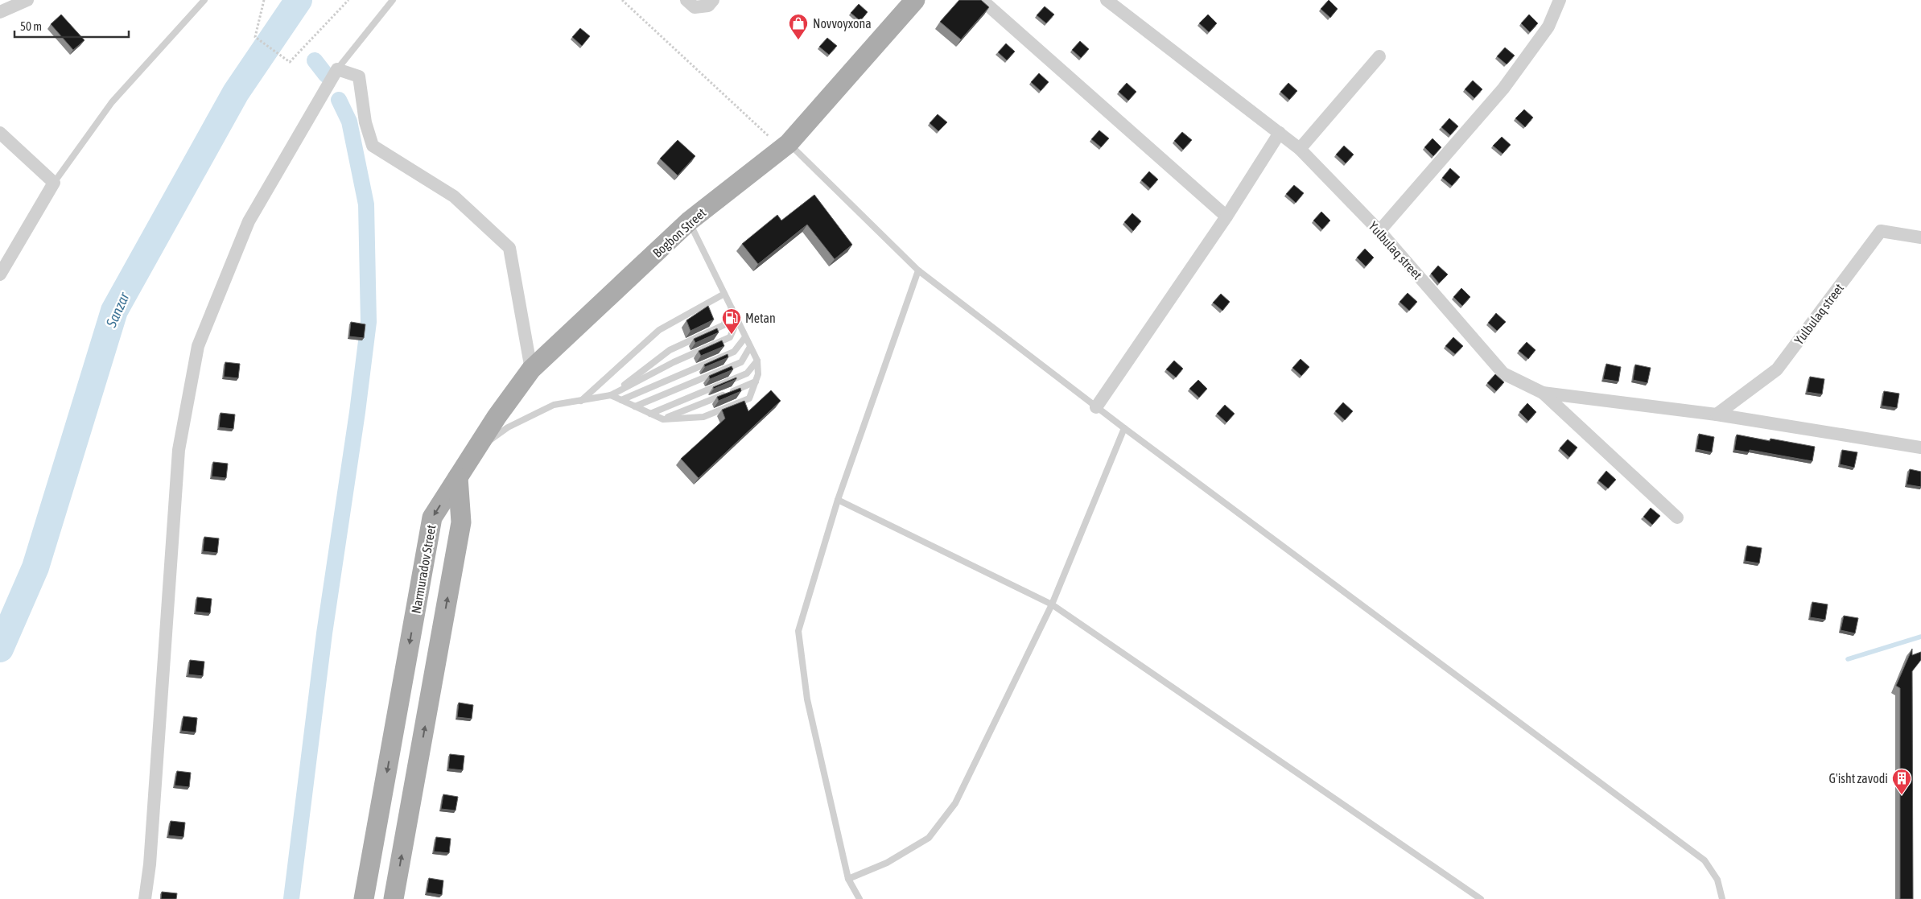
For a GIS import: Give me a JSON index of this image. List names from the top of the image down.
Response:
{
  "streets": {
    "main road": ["Bogbon Street", "Narmuradov Street"],
    "street": ["Yulbulaq street"]
  },
  "crossings": [
    ["Bogbon Street", "Narmuradov Street"]
  ],
  "water": ["Sanzar"],
  "places": {
    "shop": ["Novvoyxona"],
    "fuel station": ["Metan"],
    "building": ["G'isht zavodi"]
  },
  "scale_bar": "50 m"
}
